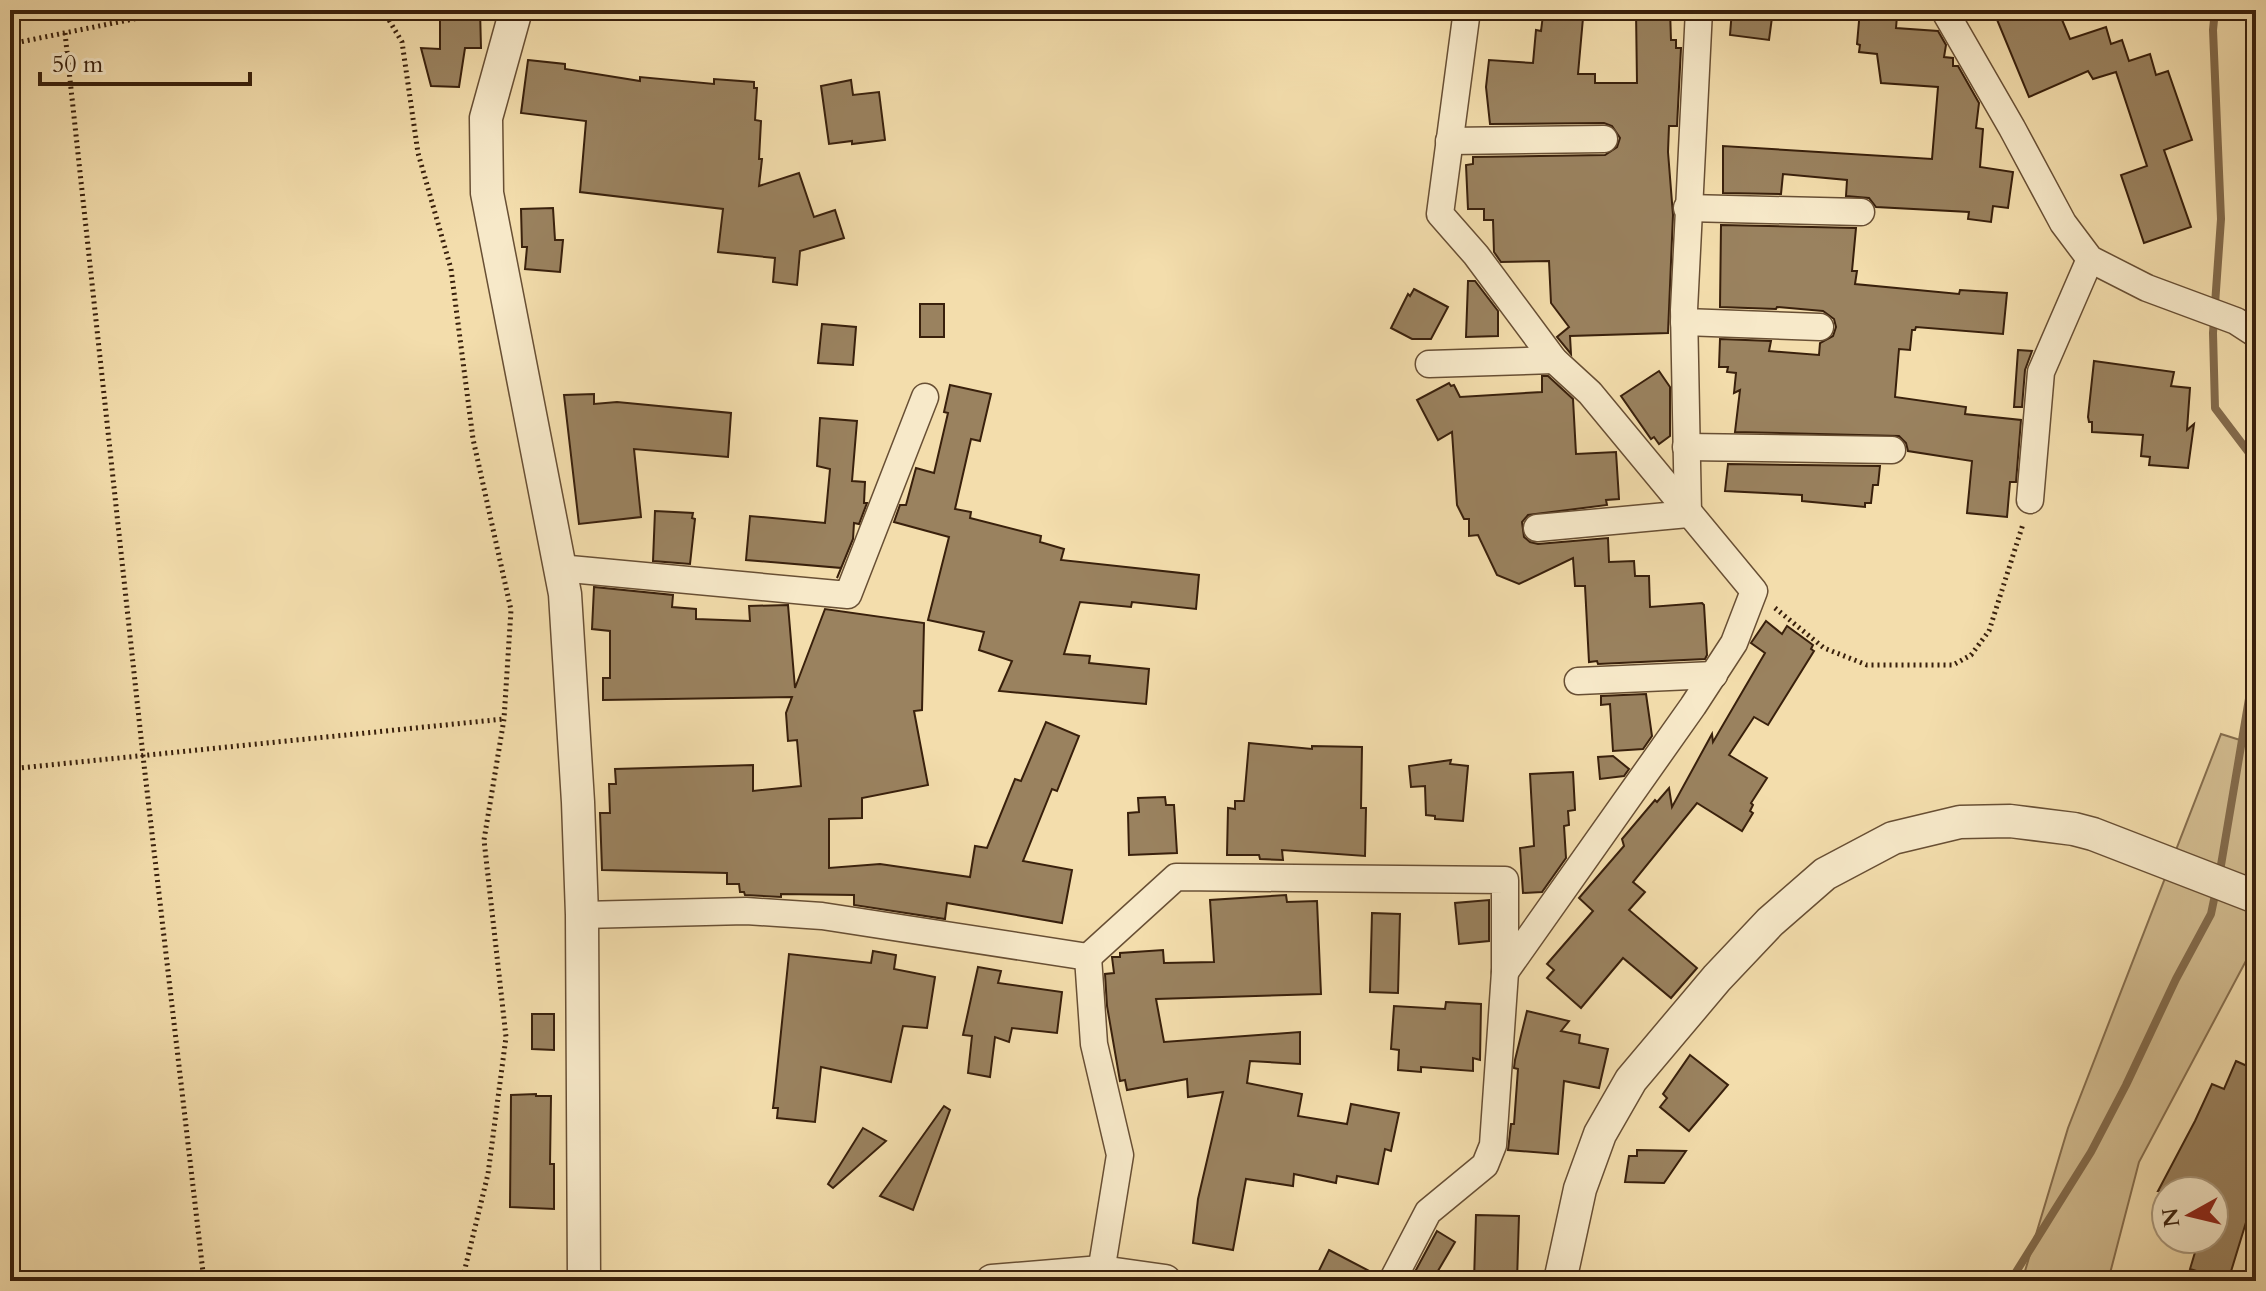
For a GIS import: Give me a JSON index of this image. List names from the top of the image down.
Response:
{
  "scale_bar": "50 m",
  "north": "left"
}
